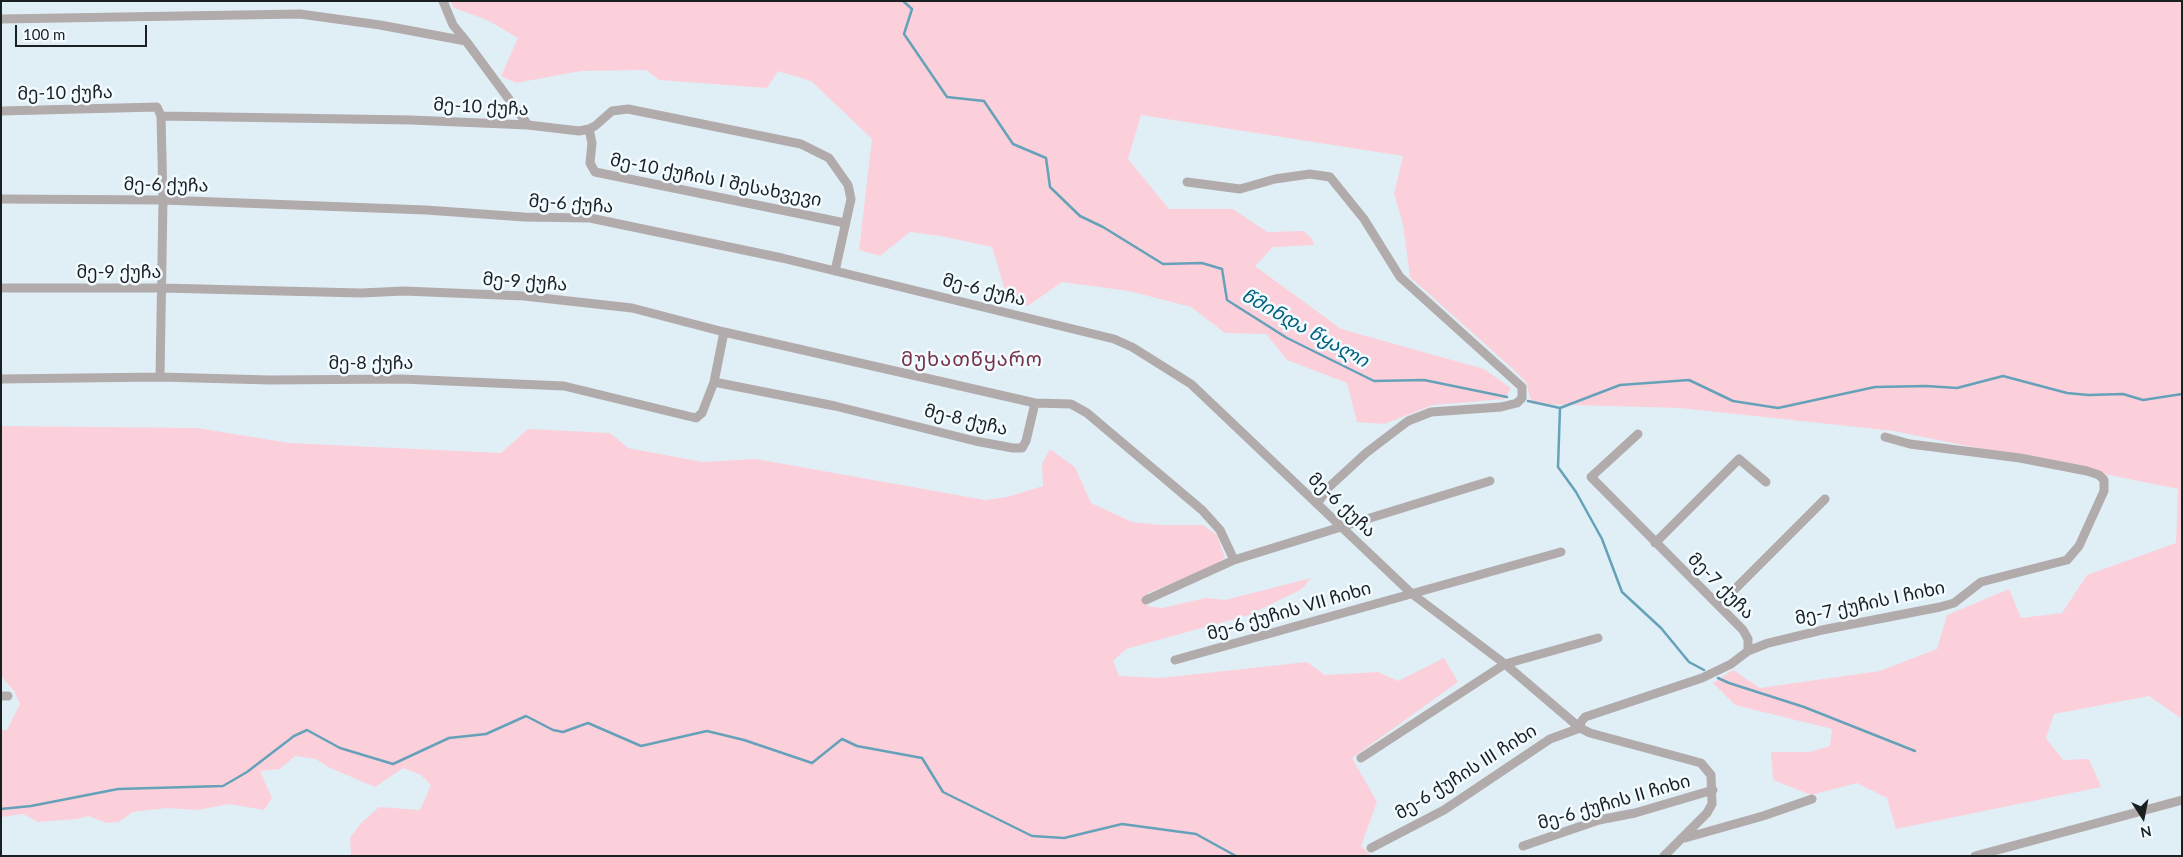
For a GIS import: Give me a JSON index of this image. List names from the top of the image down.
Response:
{
  "streets": {
    "street": [
      "მე-10 ქუჩა",
      "მე-10 ქუჩის I შესახვევი",
      "მე-6 ქუჩა",
      "მე-9 ქუჩა",
      "მე-8 ქუჩა",
      "მე-7 ქუჩა",
      "მე-7 ქუჩის I ჩიხი",
      "მე-6 ქუჩის VII ჩიხი",
      "მე-6 ქუჩის III ჩიხი",
      "მე-6 ქუჩის II ჩიხი"
    ]
  },
  "crossings": [
    ["მე-10 ქუჩა", "მე-10 ქუჩის I შესახვევი"],
    ["მე-6 ქუჩა", "მე-6 ქუჩის VII ჩიხი"],
    ["მე-6 ქუჩა", "მე-6 ქუჩის III ჩიხი"],
    ["მე-6 ქუჩა", "მე-6 ქუჩის II ჩიხი"],
    ["მე-9 ქუჩა", "მე-8 ქუჩა"],
    ["მე-7 ქუჩა", "მე-7 ქუჩის I ჩიხი"]
  ],
  "districts": ["მუხათწყარო"],
  "water": ["წმინდა წყალი"],
  "scale_bar": "100 m",
  "north": "bottom"
}
